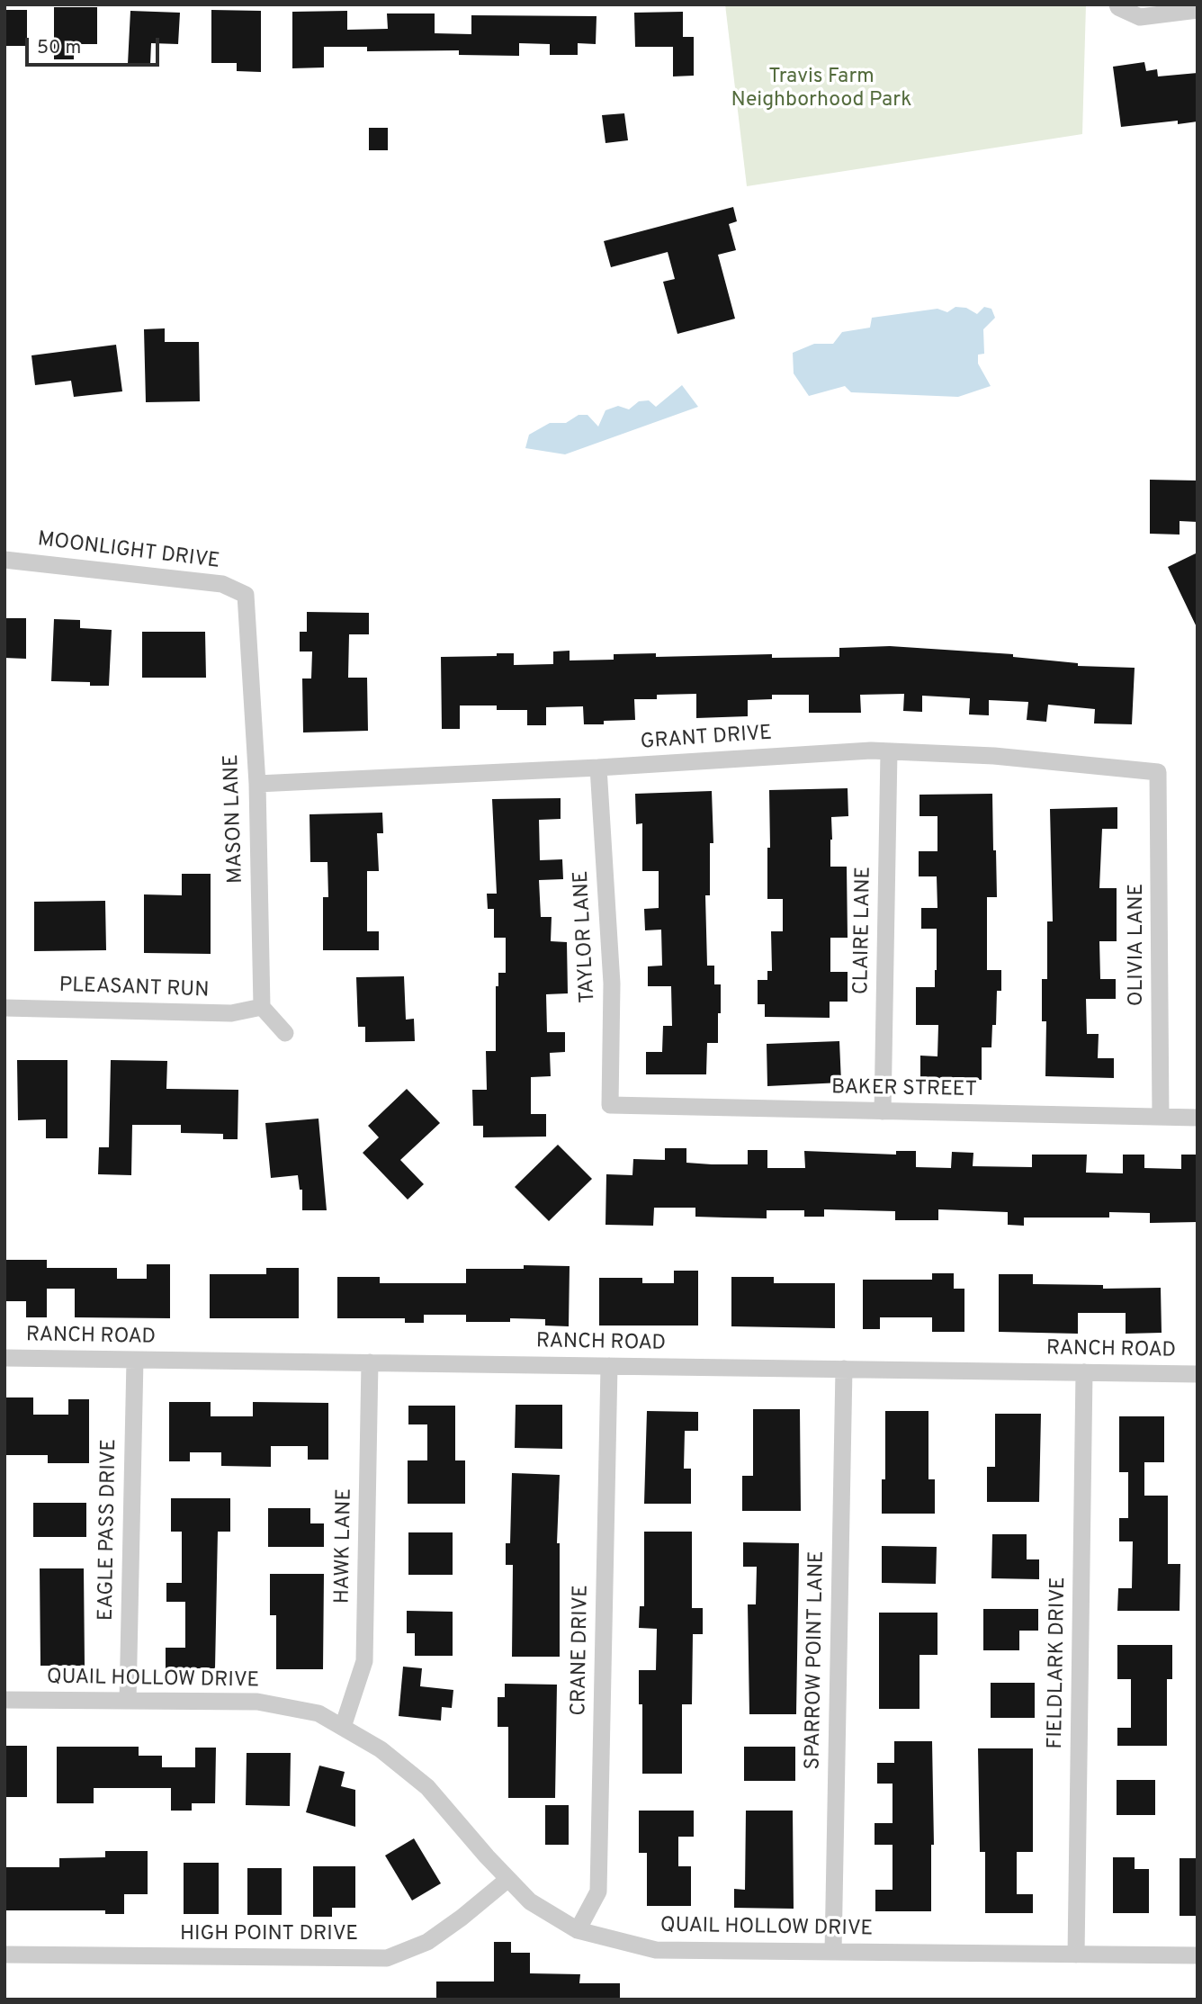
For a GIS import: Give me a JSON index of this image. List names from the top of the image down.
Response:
{
  "streets": {
    "street": [
      "MOONLIGHT DRIVE",
      "GRANT DRIVE",
      "MASON LANE",
      "CLAIRE LANE",
      "TAYLOR LANE",
      "OLIVIA LANE",
      "PLEASANT RUN",
      "BAKER STREET",
      "RANCH ROAD",
      "EAGLE PASS DRIVE",
      "HAWK LANE",
      "CRANE DRIVE",
      "SPARROW POINT LANE",
      "FIELDLARK DRIVE",
      "QUAIL HOLLOW DRIVE",
      "HIGH POINT DRIVE"
    ]
  },
  "crossings": [
    ["MOONLIGHT DRIVE", "MASON LANE"],
    ["GRANT DRIVE", "MASON LANE"],
    ["GRANT DRIVE", "CLAIRE LANE"],
    ["GRANT DRIVE", "TAYLOR LANE"],
    ["GRANT DRIVE", "OLIVIA LANE"],
    ["MASON LANE", "PLEASANT RUN"],
    ["CLAIRE LANE", "BAKER STREET"],
    ["TAYLOR LANE", "BAKER STREET"],
    ["OLIVIA LANE", "BAKER STREET"],
    ["RANCH ROAD", "EAGLE PASS DRIVE"],
    ["RANCH ROAD", "HAWK LANE"],
    ["RANCH ROAD", "CRANE DRIVE"],
    ["RANCH ROAD", "SPARROW POINT LANE"],
    ["RANCH ROAD", "FIELDLARK DRIVE"],
    ["EAGLE PASS DRIVE", "QUAIL HOLLOW DRIVE"],
    ["HAWK LANE", "QUAIL HOLLOW DRIVE"],
    ["CRANE DRIVE", "QUAIL HOLLOW DRIVE"],
    ["SPARROW POINT LANE", "QUAIL HOLLOW DRIVE"],
    ["FIELDLARK DRIVE", "QUAIL HOLLOW DRIVE"],
    ["QUAIL HOLLOW DRIVE", "HIGH POINT DRIVE"]
  ],
  "parks": ["Travis Farm Neighborhood Park"],
  "scale_bar": "50 m"
}
